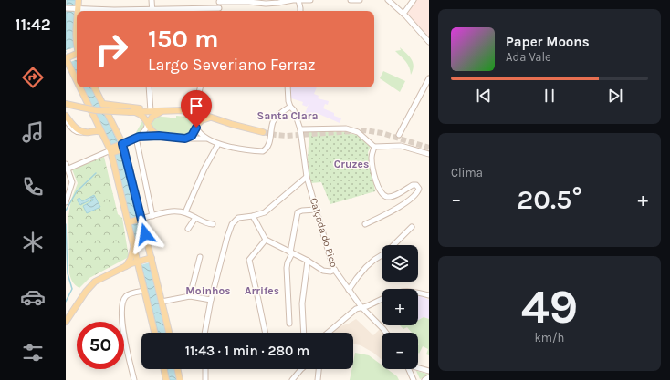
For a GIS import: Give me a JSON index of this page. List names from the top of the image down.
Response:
{
  "streets": {
    "street": ["Calçada do Pico"]
  },
  "districts": [
    "Santa Clara",
    "Cruzes",
    "Moinhos",
    "Arrifes"
  ],
  "page": {
    "tabs": "11:42",
    "turn": ["150 m", "Largo Severiano Ferraz"],
    "song": ["Paper Moons", "Ada Vale"],
    "tile": [
      "Clima",
      ["49", "km/h"]
    ],
    "heat": ["−", "20.5°", "+"],
    "map_buttons": ["+", "−"],
    "limit": "50",
    "trip": "11:43 · 1 min · 280 m"
  }
}
